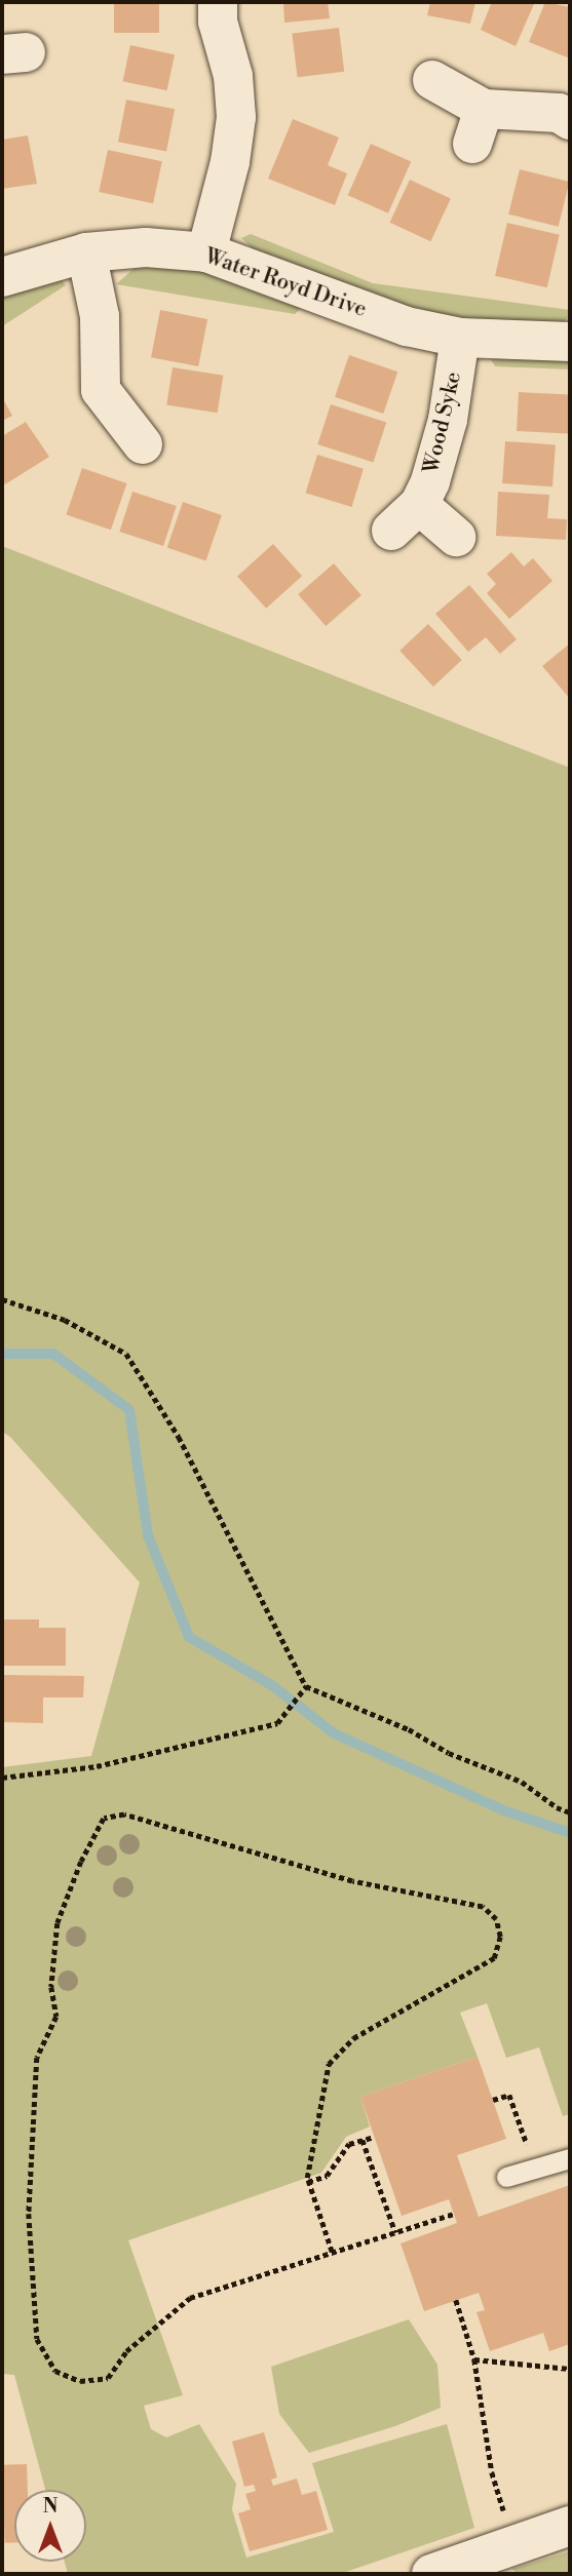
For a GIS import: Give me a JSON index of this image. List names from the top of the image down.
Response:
{
  "streets": {
    "street": ["Water Royd Drive", "Wood Syke"]
  },
  "crossings": [
    ["Water Royd Drive", "Wood Syke"]
  ],
  "north": "top"
}
